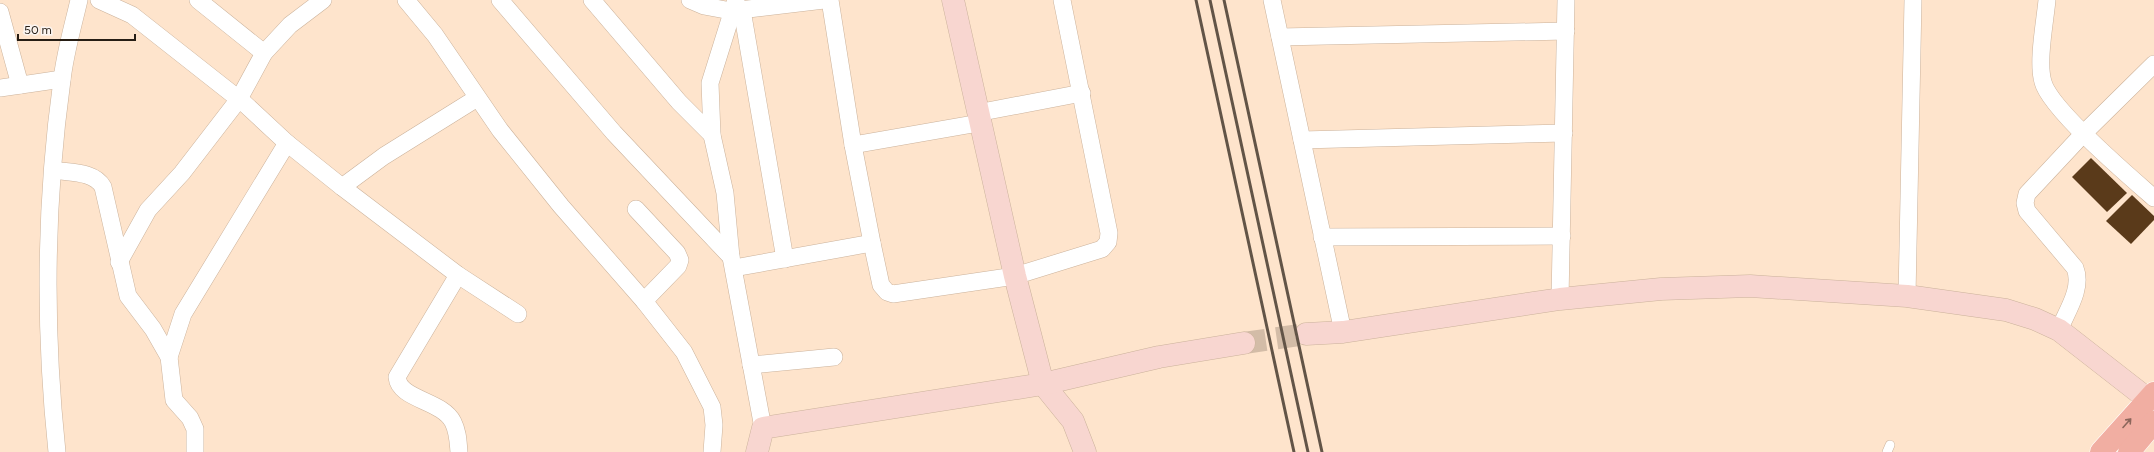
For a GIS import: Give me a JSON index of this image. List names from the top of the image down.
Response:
{
  "scale_bar": "50 m"
}
